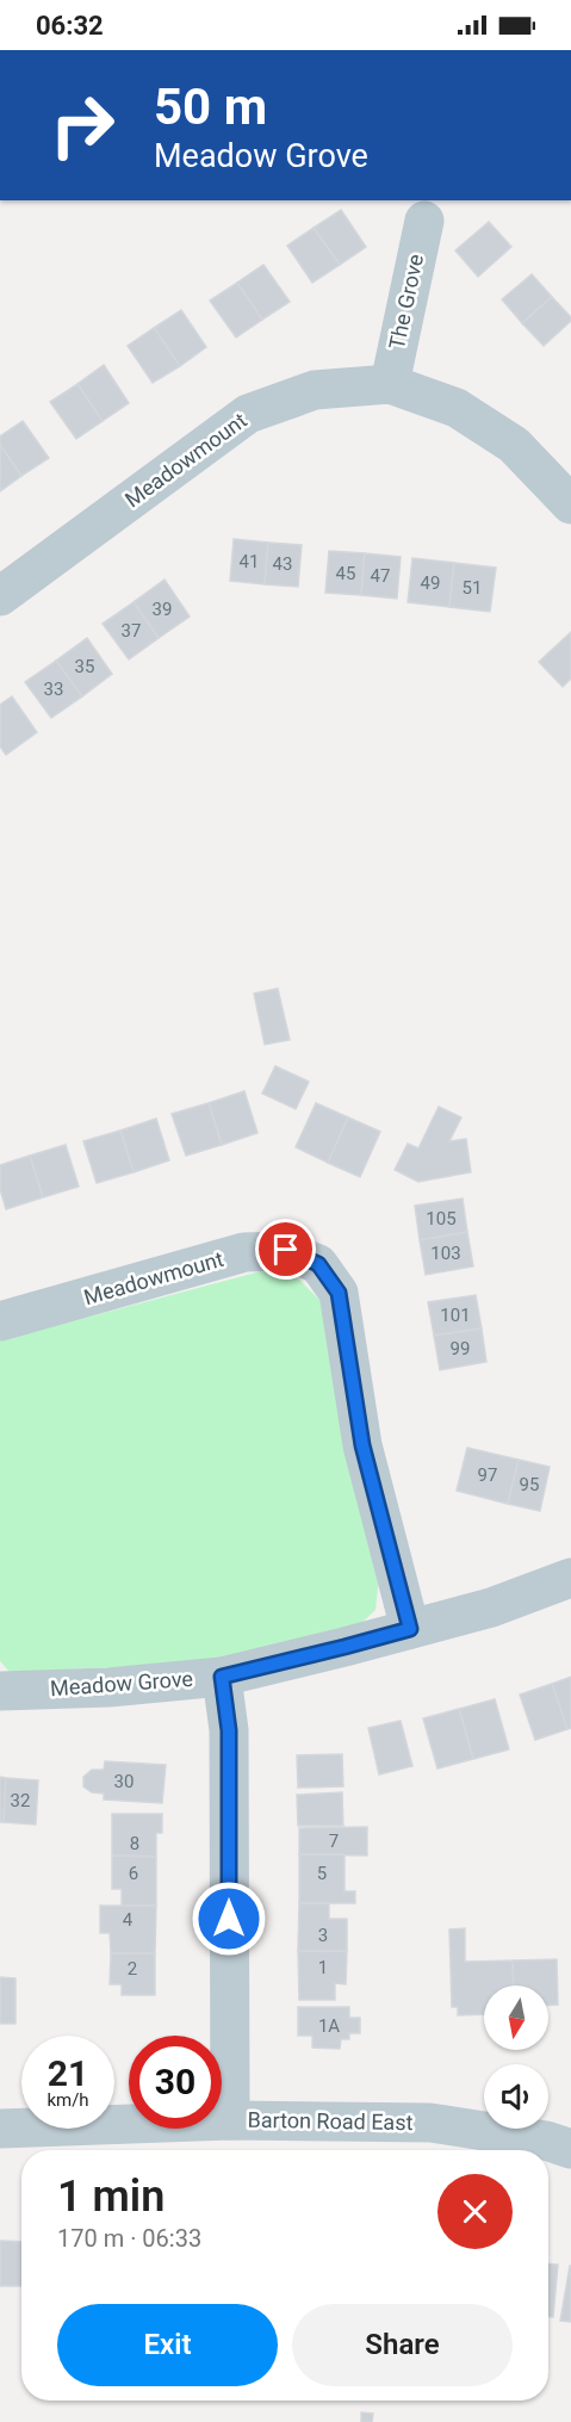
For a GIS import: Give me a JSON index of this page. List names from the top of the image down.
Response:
{
  "streets": {
    "street": [
      "The Grove",
      "Meadowmount",
      "Meadow Grove",
      "Barton Road East"
    ]
  },
  "crossings": [
    ["The Grove", "Meadowmount"],
    ["Meadowmount", "Meadow Grove"]
  ],
  "house_numbers": [
    "41",
    "43",
    "45",
    "47",
    "49",
    "51",
    "39",
    "37",
    "35",
    "33",
    "105",
    "103",
    "101",
    "99",
    "97",
    "95",
    "30",
    "32",
    "7",
    "8",
    "6",
    "5",
    "4",
    "3",
    "1",
    "2",
    "1A"
  ],
  "north": "bottom",
  "page": {
    "status": "06:32",
    "turn": ["50 m", "Meadow Grove"],
    "speed": "21 km/h",
    "limit": "30",
    "heading": ["1 min", "170 m · 06:33"],
    "buttons": ["Exit", "Share"]
  }
}
